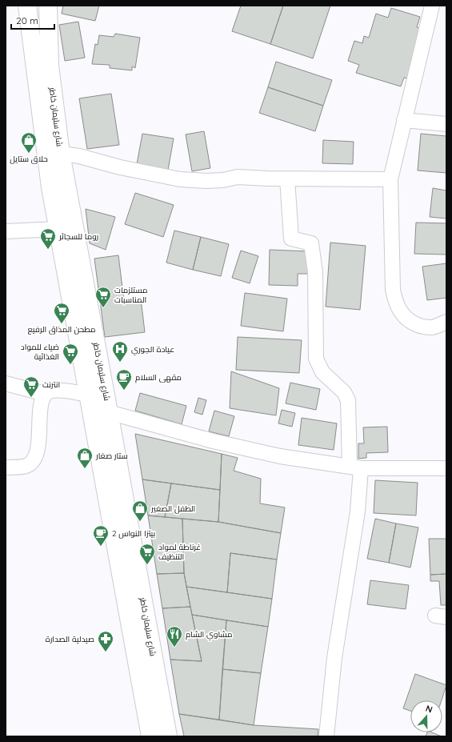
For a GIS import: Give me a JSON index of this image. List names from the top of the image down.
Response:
{
  "streets": {
    "main road": ["شارع سليمان خاطر"]
  },
  "places": {
    "shop": ["حلاق ستايل", "ستار صغار", "الطفل الصغير"],
    "supermarket": [
      "روما للسجائر",
      "مستلزمات المناسبات",
      "مطحن المذاق الرفيع",
      "ضياء للمواد الغذائية",
      "انترنت",
      "غرناطة لمواد التنظيف"
    ],
    "hospital": ["عيادة الجوري"],
    "cafe": ["مقهى السلام", "بيتزا النواس 2"],
    "restaurant": ["مشاوي الشام"],
    "pharmacy": ["صيدلية الصدارة"]
  },
  "scale_bar": "20 m",
  "north": "top"
}
